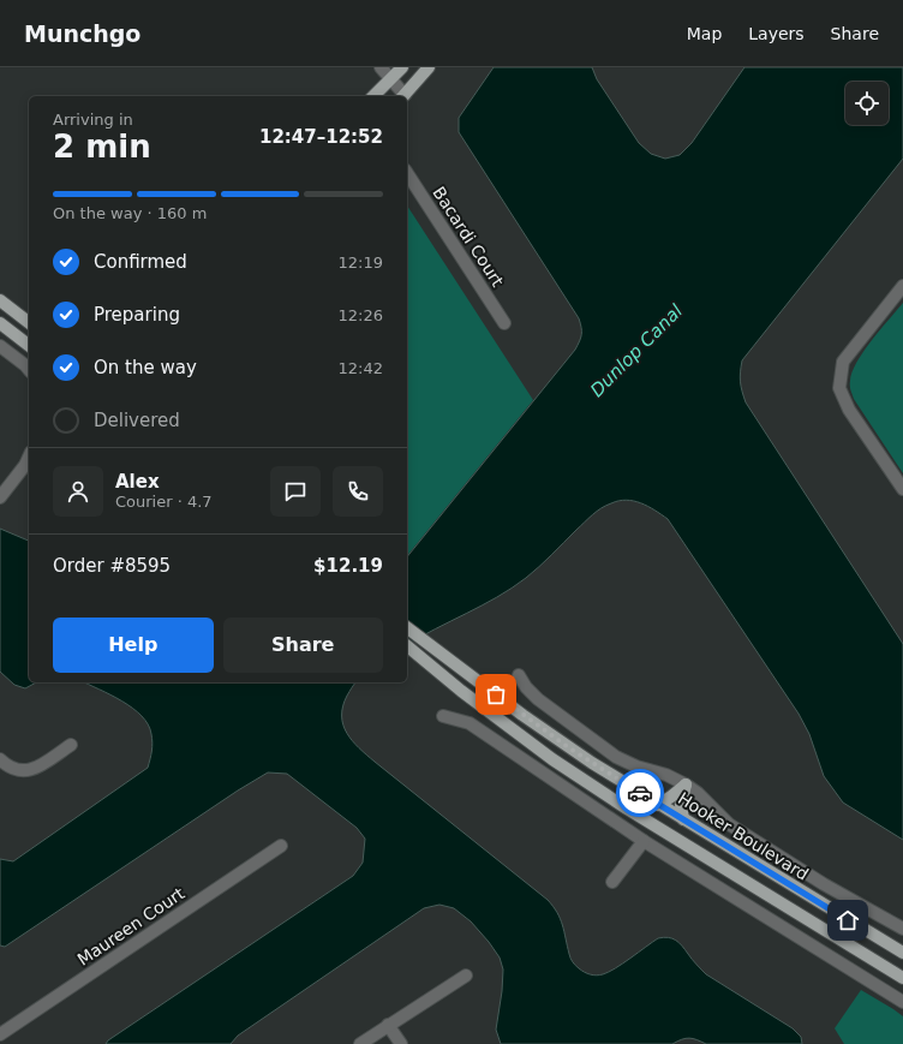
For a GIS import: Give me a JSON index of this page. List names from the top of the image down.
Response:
{
  "streets": {
    "main road": ["Hooker Boulevard"],
    "street": ["Bacardi Court", "Maureen Court"]
  },
  "water": ["Dunlop Canal"],
  "page": {
    "header": "Munchgo",
    "nav": ["Map", "Layers", "Share"],
    "heading": ["2 min", "Arriving in", "12:47–12:52"],
    "panel": [
      "Alex",
      "Courier · 4.7",
      "Order #8595",
      "$12.19"
    ],
    "bar": "On the way · 160 m",
    "list": [
      ["Confirmed", "12:19"],
      ["Preparing", "12:26"],
      ["On the way", "12:42"],
      "Delivered"
    ],
    "buttons": ["Help", "Share"]
  }
}
